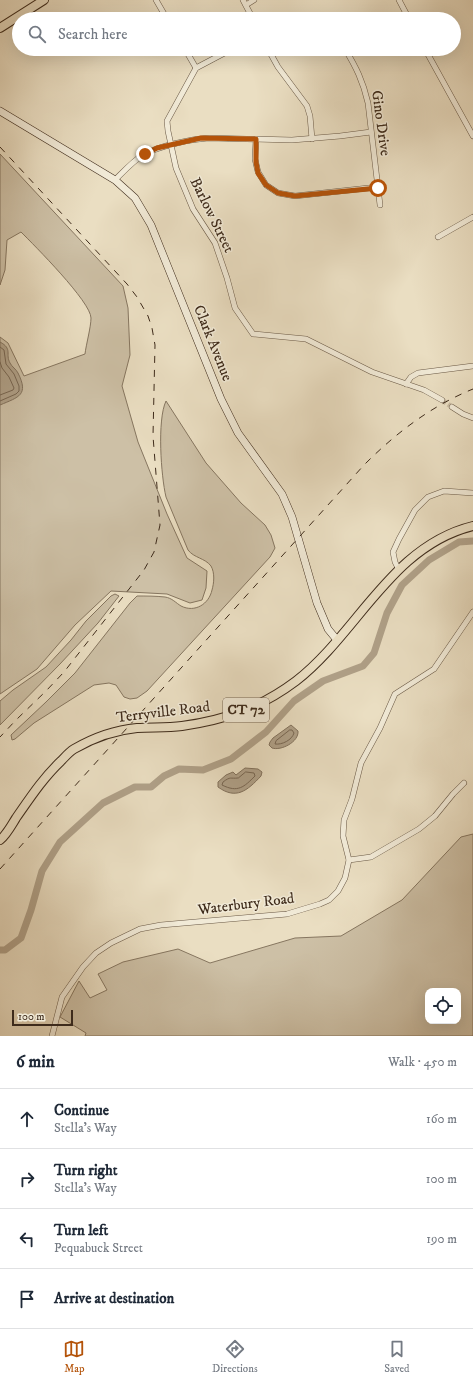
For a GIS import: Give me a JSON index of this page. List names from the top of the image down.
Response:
{
  "streets": {
    "highway": ["CT 72", "Terryville Road"],
    "main road": ["Clark Avenue"],
    "street": ["Gino Drive", "Barlow Street", "Waterbury Road"]
  },
  "crossings": [
    ["Clark Avenue", "Terryville Road"]
  ],
  "scale_bar": "100 m",
  "page": {
    "search": "Search here",
    "scale": "100 m",
    "heading": ["6 min", "Walk · 450 m"],
    "list": [
      ["Continue", "Stella's Way", "160 m"],
      ["Turn right", "Stella's Way", "100 m"],
      ["Turn left", "Pequabuck Street", "190 m"],
      "Arrive at destination"
    ],
    "nav": ["Map", "Directions", "Saved"]
  }
}
